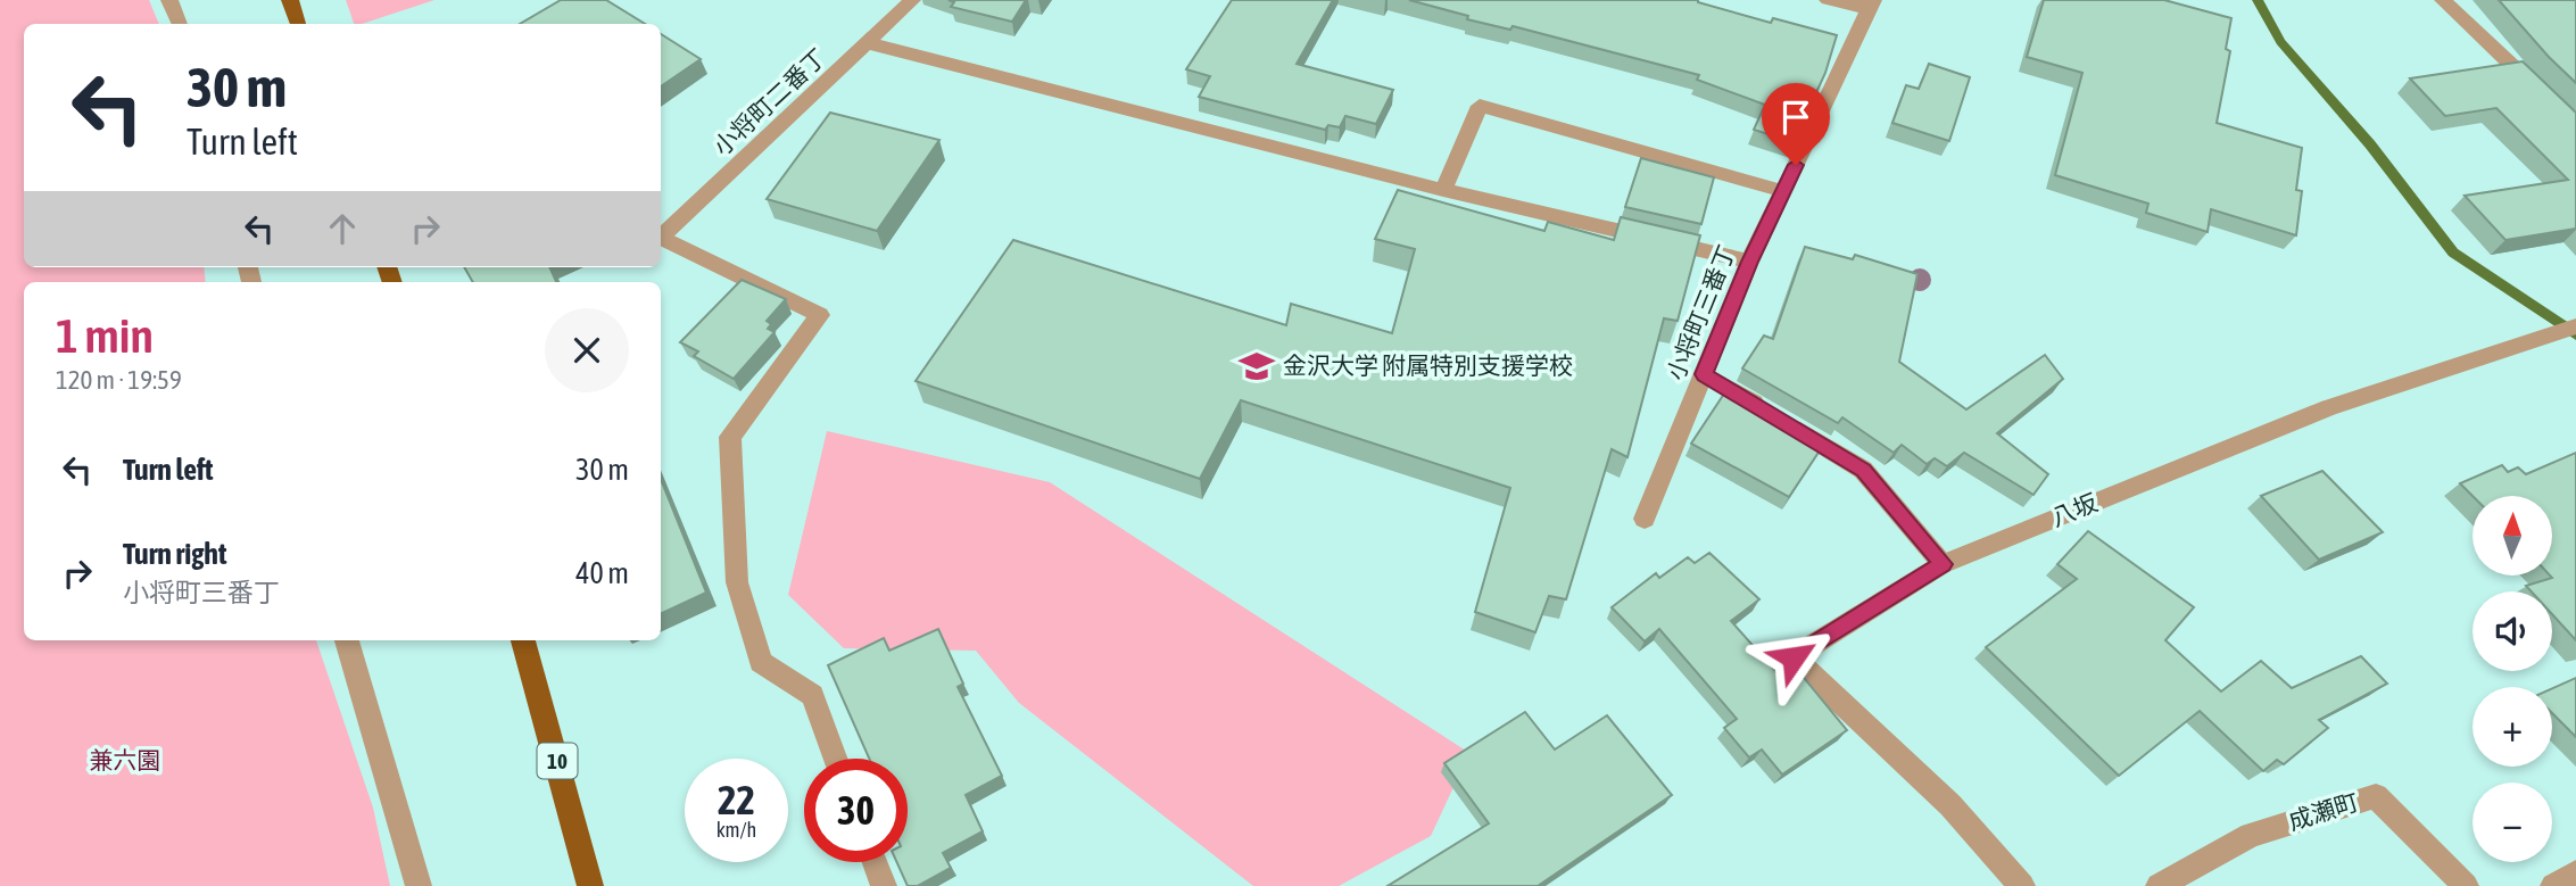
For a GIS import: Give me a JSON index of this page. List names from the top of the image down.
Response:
{
  "streets": {
    "main road": ["10"],
    "street": [
      "小将町二番丁",
      "小将町三番丁",
      "八坂",
      "成瀬町"
    ]
  },
  "parks": ["兼六園"],
  "places": {
    "school or university": ["金沢大学 附属特別支援学校"]
  },
  "north": "top",
  "page": {
    "turn": ["30 m", "Turn left"],
    "heading": ["1 min", "120 m · 19:59"],
    "list": [
      {
        "name": "Turn left",
        "value": "30 m"
      },
      {
        "name": "Turn right",
        "note": "小将町三番丁",
        "value": "40 m"
      }
    ],
    "map_buttons": ["+", "−"],
    "speed": "22 km/h",
    "limit": "30"
  }
}
